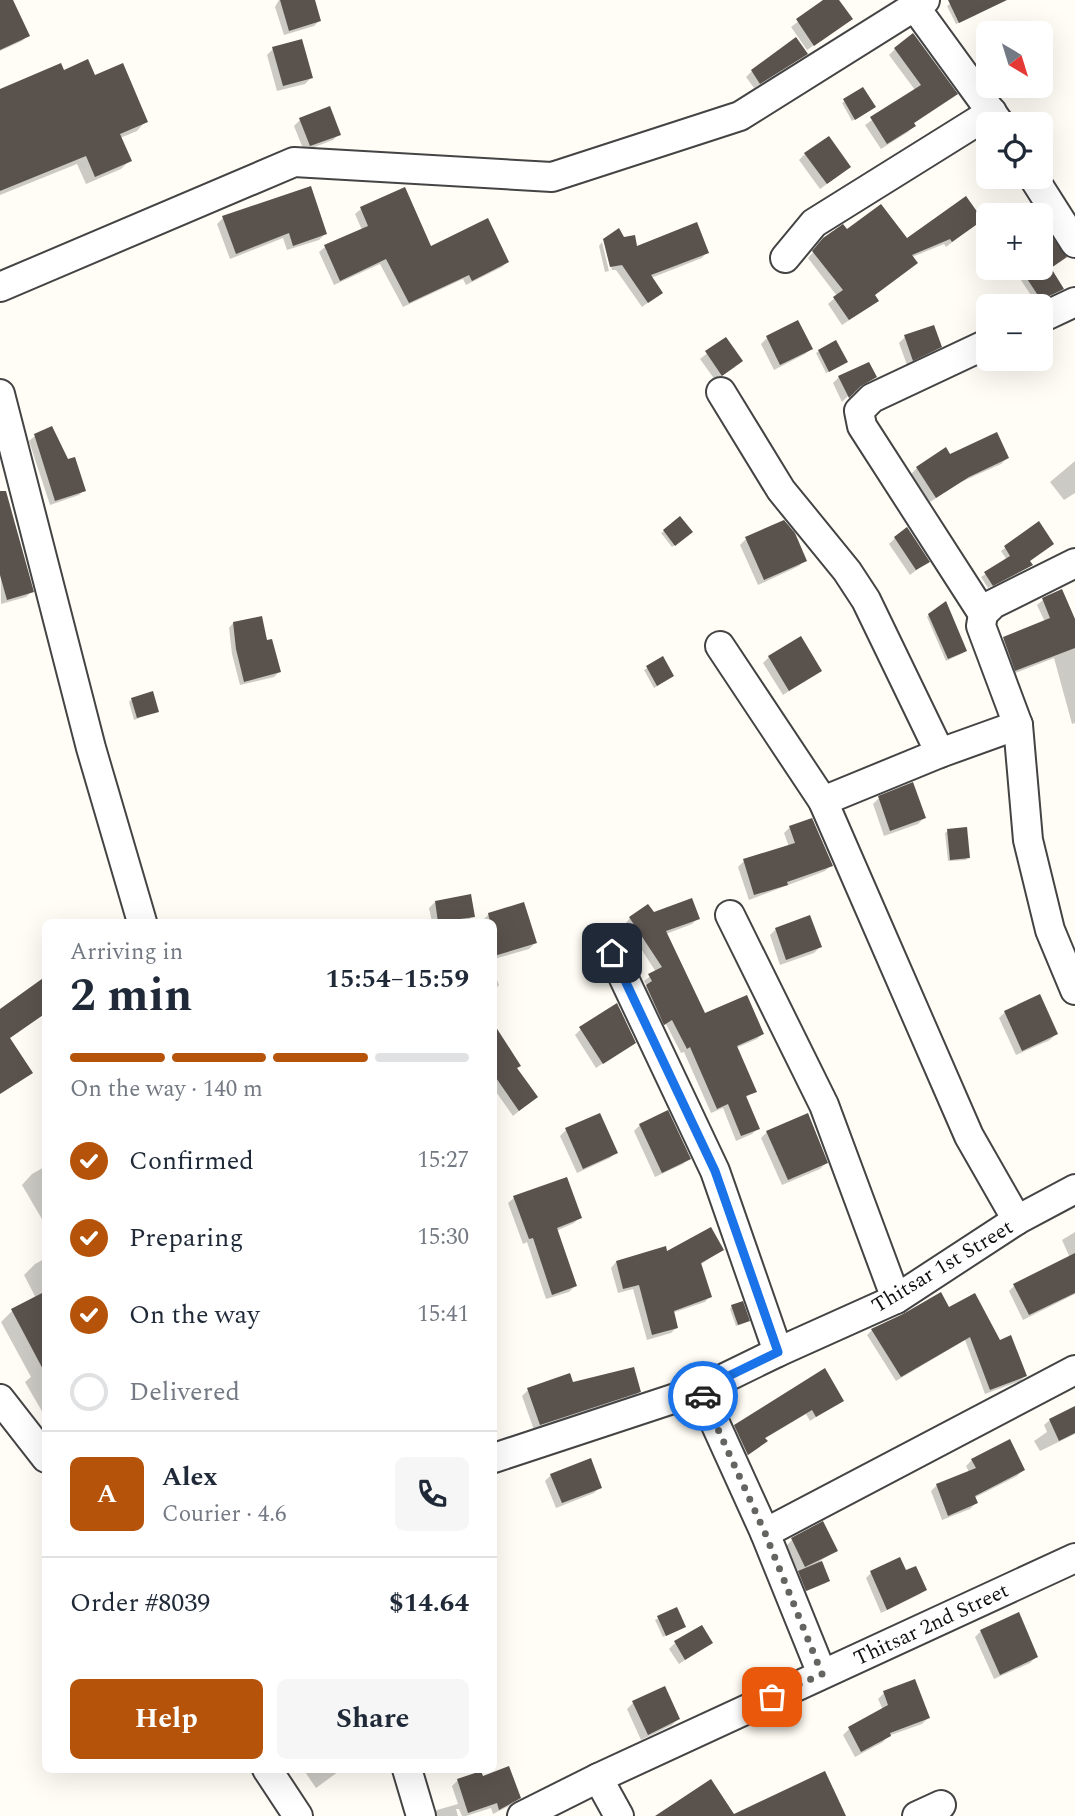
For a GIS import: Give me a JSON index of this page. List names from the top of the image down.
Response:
{
  "streets": {
    "street": ["Thitsar 1st Street", "Thitsar 2nd Street"]
  },
  "north": "bottom right",
  "page": {
    "map_buttons": ["+", "−"],
    "heading": ["2 min", "Arriving in", "15:54–15:59"],
    "panel": [
      "Alex",
      "Courier · 4.6",
      "Order #8039",
      "$14.64"
    ],
    "bar": "On the way · 140 m",
    "list": [
      ["Confirmed", "15:27"],
      ["Preparing", "15:30"],
      ["On the way", "15:41"],
      "Delivered"
    ],
    "round": "A",
    "buttons": ["Help", "Share"]
  }
}
